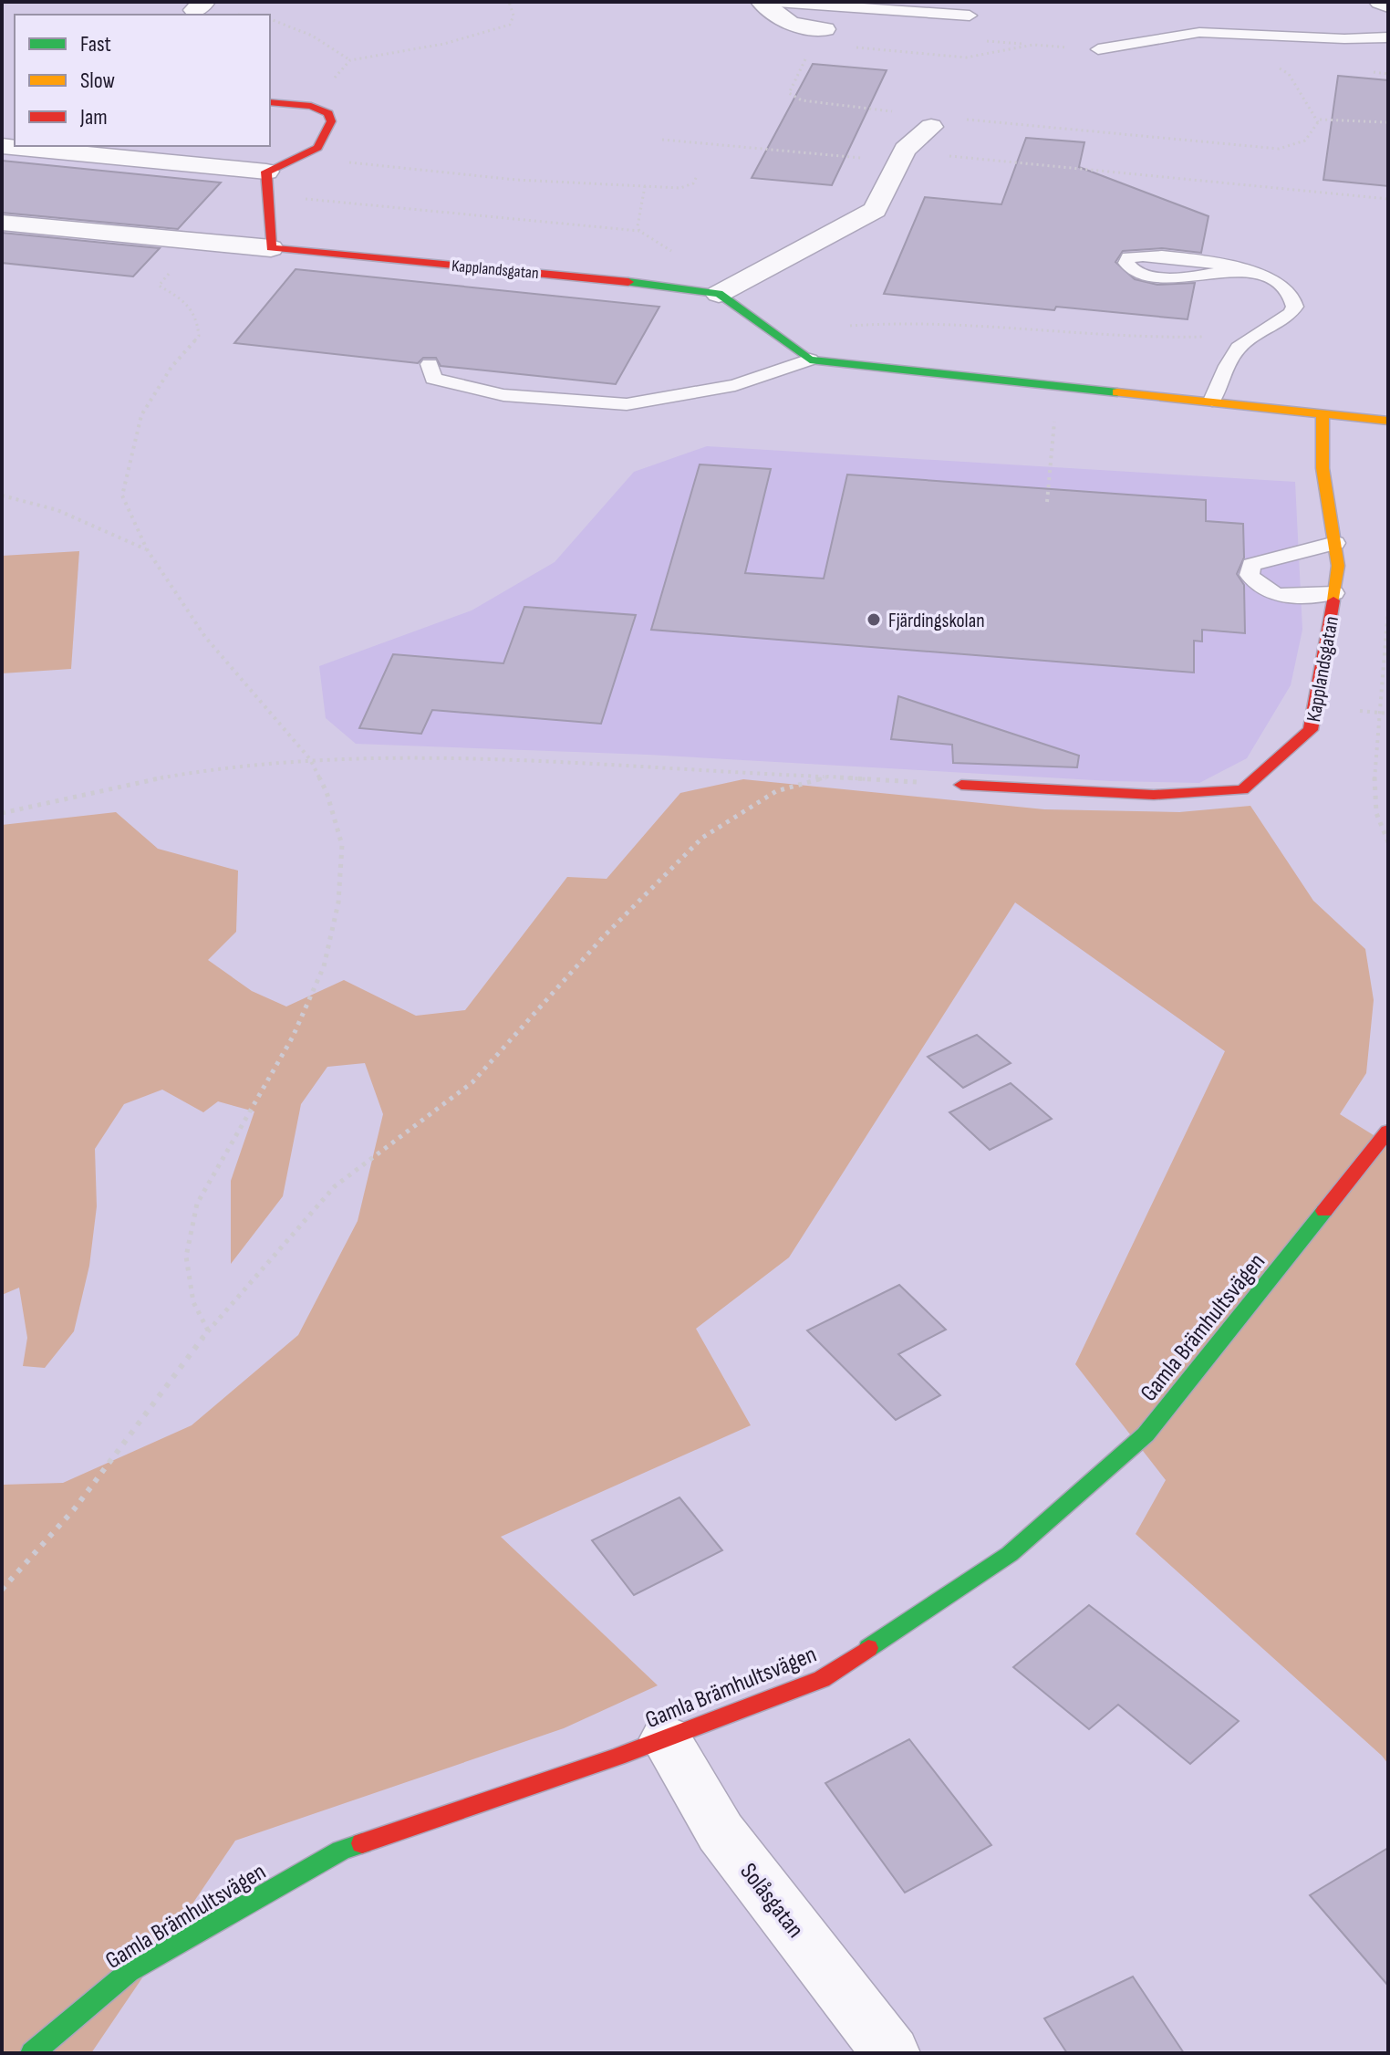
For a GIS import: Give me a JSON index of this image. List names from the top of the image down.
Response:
{
  "streets": {
    "street": ["Kapplandsgatan", "Gamla Brämhultsvägen", "Solåsgatan"]
  },
  "crossings": [
    ["Gamla Brämhultsvägen", "Solåsgatan"]
  ],
  "places": ["Fjärdingskolan"],
  "legend": ["Fast", "Slow", "Jam"]
}
